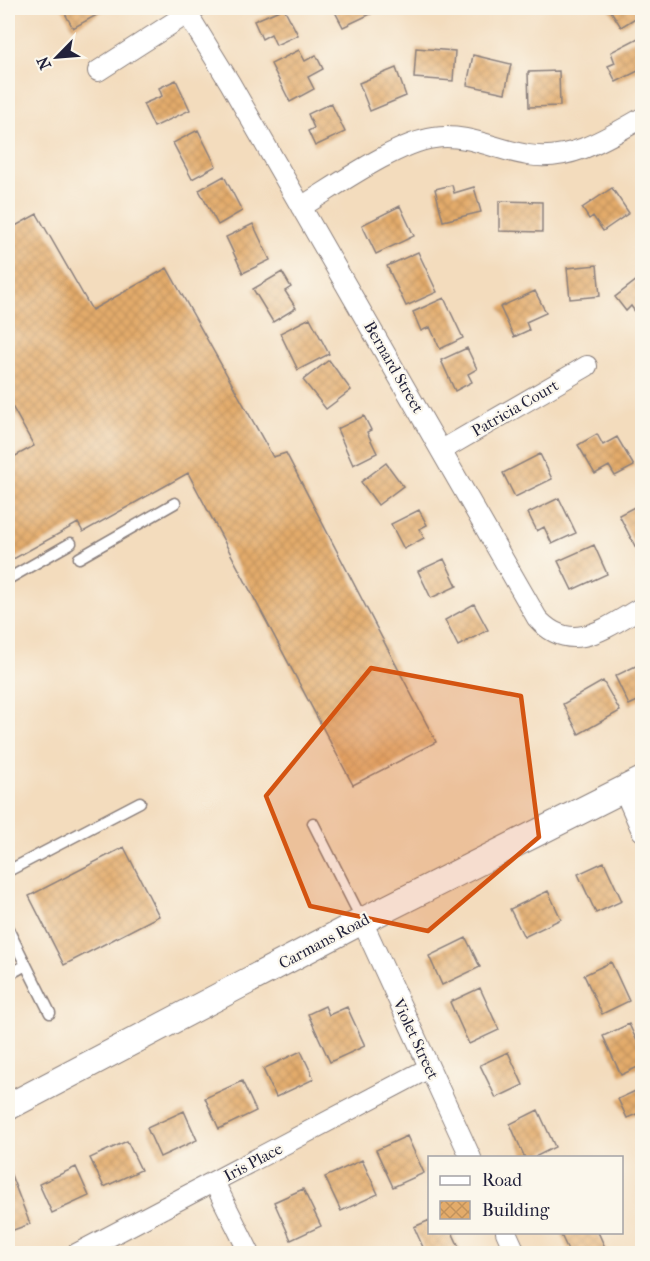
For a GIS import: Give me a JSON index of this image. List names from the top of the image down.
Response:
{
  "streets": {
    "street": [
      "Bernard Street",
      "Patricia Court",
      "Carmans Road",
      "Violet Street",
      "Iris Place"
    ]
  },
  "crossings": [
    ["Bernard Street", "Patricia Court"],
    ["Carmans Road", "Violet Street"],
    ["Violet Street", "Iris Place"]
  ],
  "legend": ["Road", "Building"],
  "north": "bottom left"
}
